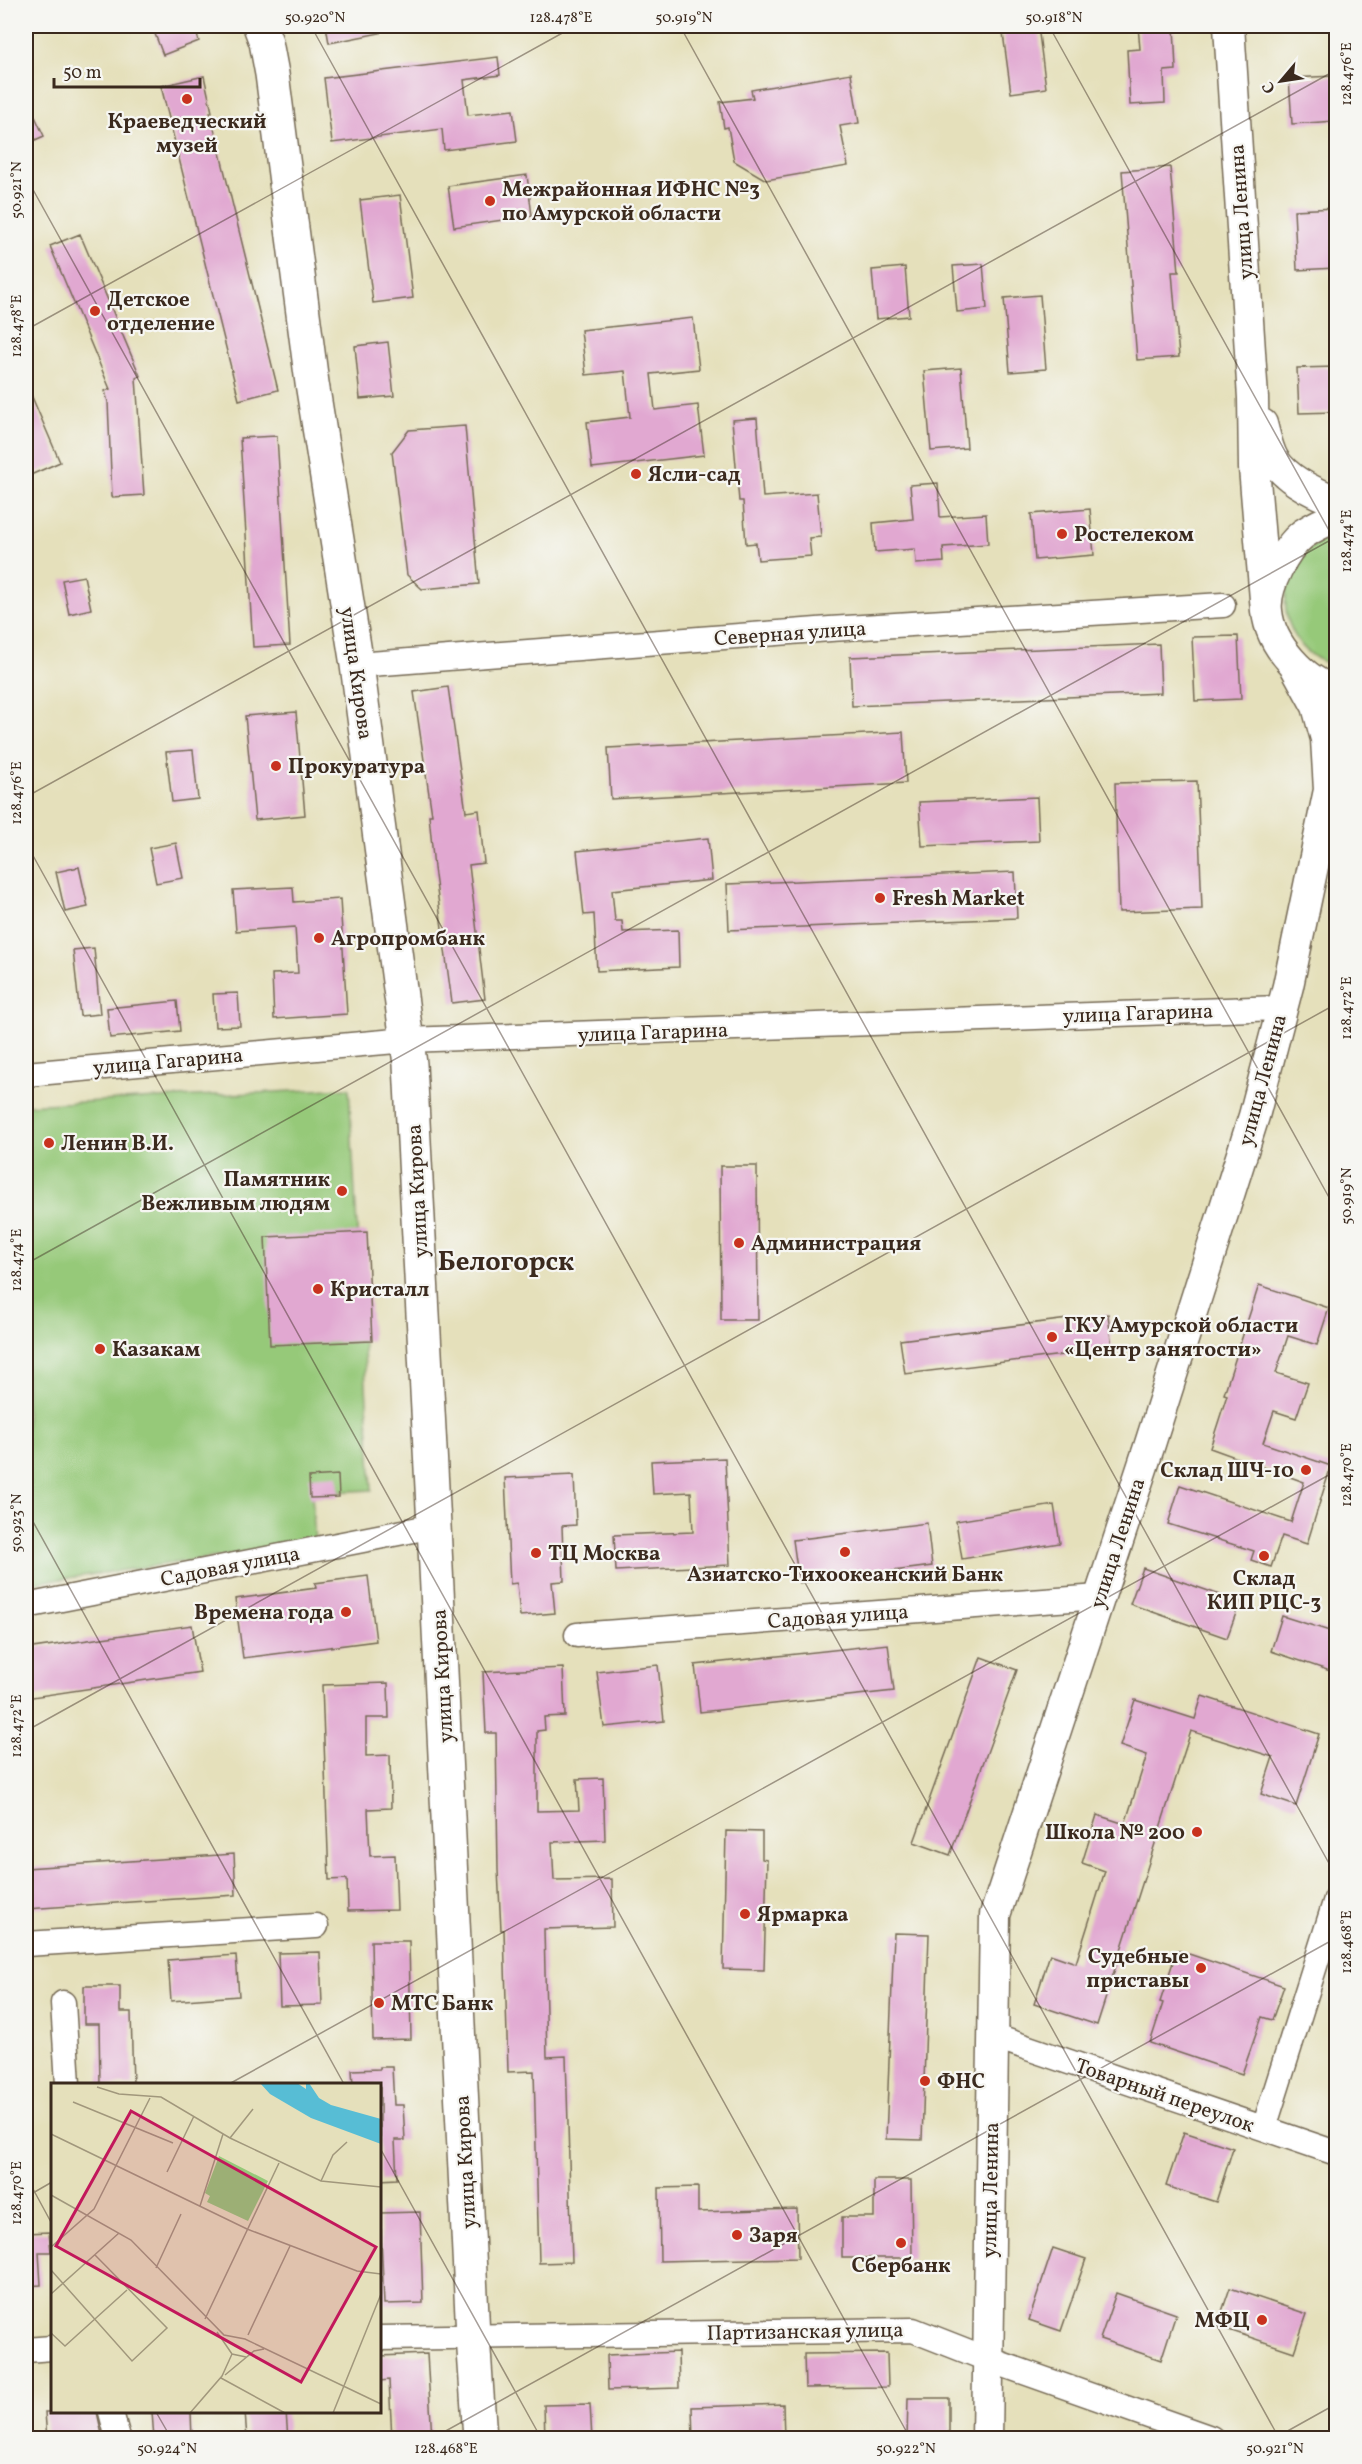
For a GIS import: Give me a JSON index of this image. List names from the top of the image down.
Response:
{
  "streets": {
    "main road": ["улица Кирова"],
    "street": [
      "улица Ленина",
      "Северная улица",
      "улица Гагарина",
      "Садовая улица",
      "Товарный переулок",
      "Партизанская улица"
    ]
  },
  "crossings": [
    ["улица Ленина", "улица Гагарина"],
    ["улица Ленина", "Садовая улица"],
    ["улица Ленина", "Товарный переулок"],
    ["улица Ленина", "Партизанская улица"],
    ["Северная улица", "улица Кирова"],
    ["улица Кирова", "улица Гагарина"],
    ["улица Кирова", "Садовая улица"],
    ["улица Кирова", "Партизанская улица"]
  ],
  "districts": ["Белогорск"],
  "places": [
    "Краеведческий музей",
    "Межрайонная ИФНС №3 по Амурской области",
    "Детское отделение",
    "Ясли-сад",
    "Ростелеком",
    "Прокуратура",
    "Fresh Market",
    "Агропромбанк",
    "Ленин В.И.",
    "Памятник Вежливым людям",
    "Администрация",
    "Кристалл",
    "ГКУ Амурской области «Центр занятости»",
    "Казакам",
    "Склад ШЧ-10",
    "Азиатско-Тихоокеанский Банк",
    "ТЦ Москва",
    "Склад КИП РЦС-3",
    "Времена года",
    "Школа № 200",
    "Ярмарка",
    "Судебные приставы",
    "МТС Банк",
    "ФНС",
    "Заря",
    "Сбербанк",
    "МФЦ"
  ],
  "scale_bar": "50 m",
  "north": "bottom left",
  "coordinates": [
    "50.920°N",
    "128.478°E",
    "50.919°N",
    "50.918°N",
    "128.476°E",
    "50.921°N",
    "128.474°E",
    "128.472°E",
    "128.470°E",
    "50.923°N",
    "128.468°E",
    "50.924°N",
    "50.922°N"
  ]
}
